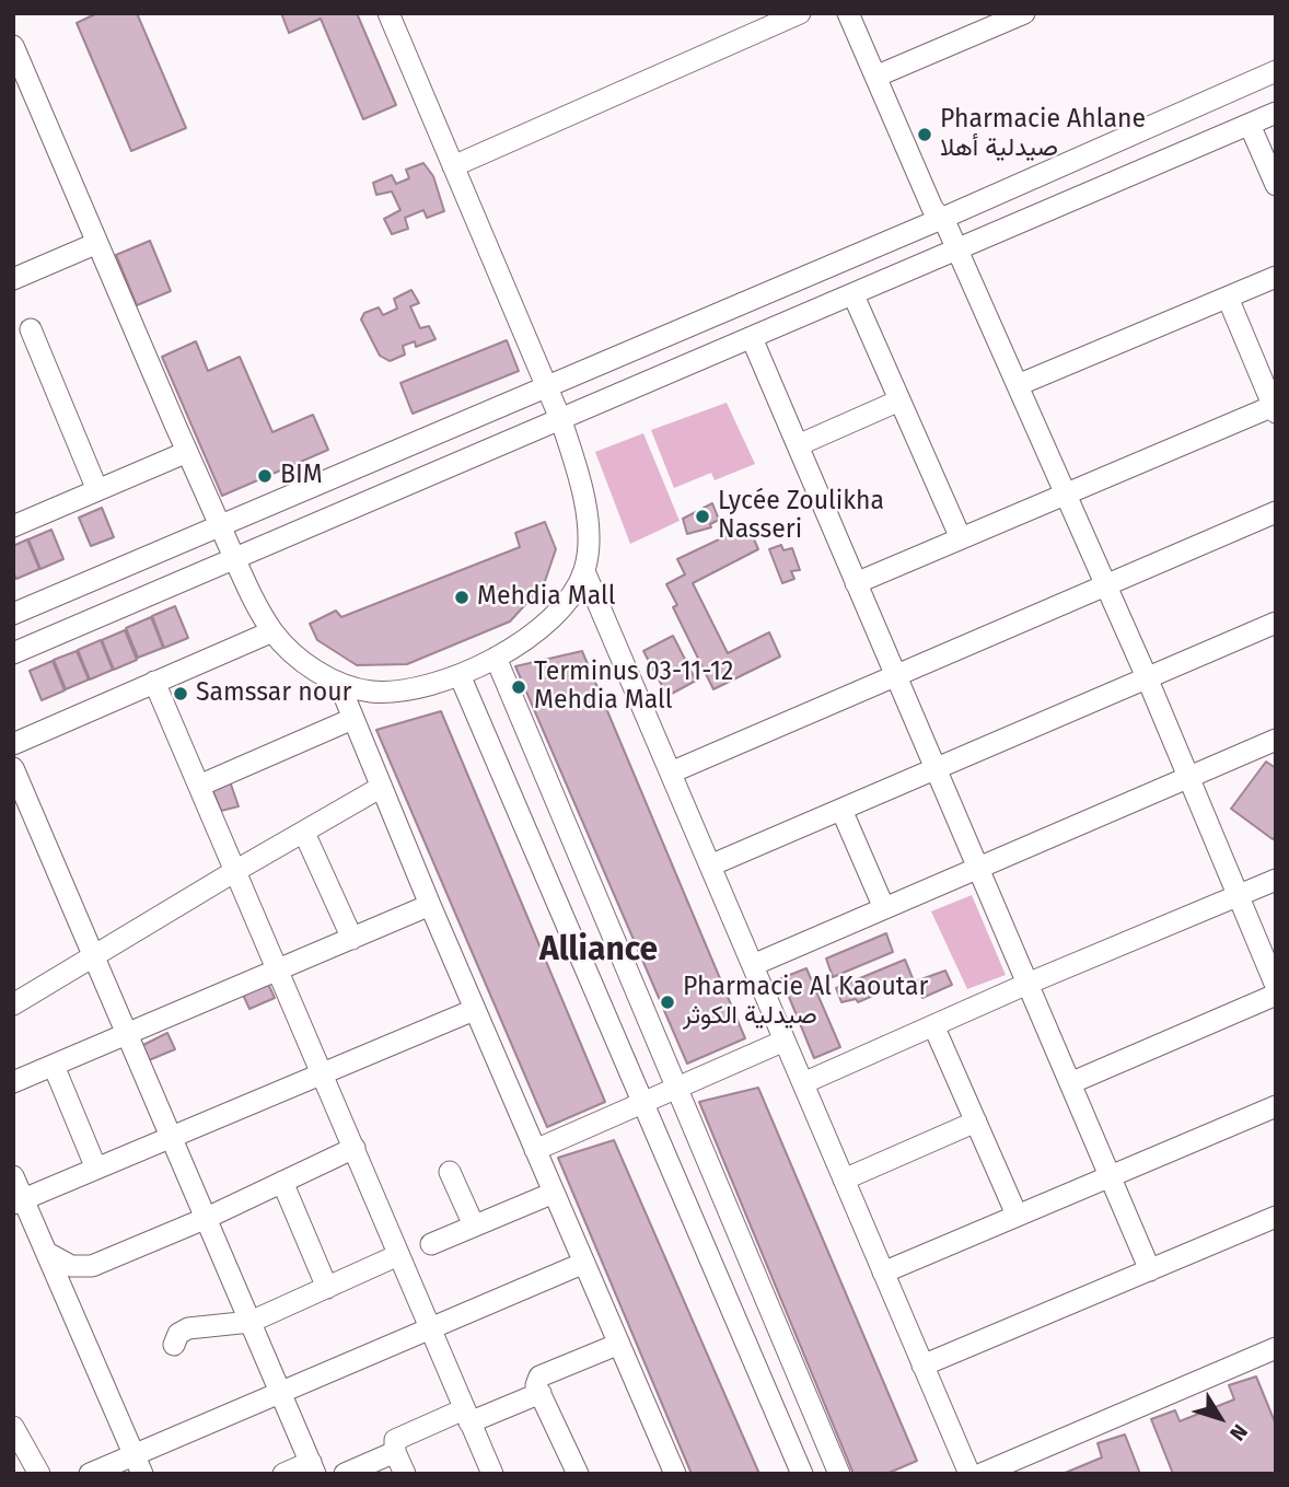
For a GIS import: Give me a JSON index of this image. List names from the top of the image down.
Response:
{
  "districts": ["Alliance"],
  "places": [
    "Pharmacie Ahlane صيدلية أهلا",
    "BIM",
    "Lycée Zoulikha Nasseri",
    "Mehdia Mall",
    "Terminus 03-11-12 Mehdia Mall",
    "Samssar nour",
    "Pharmacie Al Kaoutar صيدلية الكوثر"
  ],
  "north": "bottom right"
}
